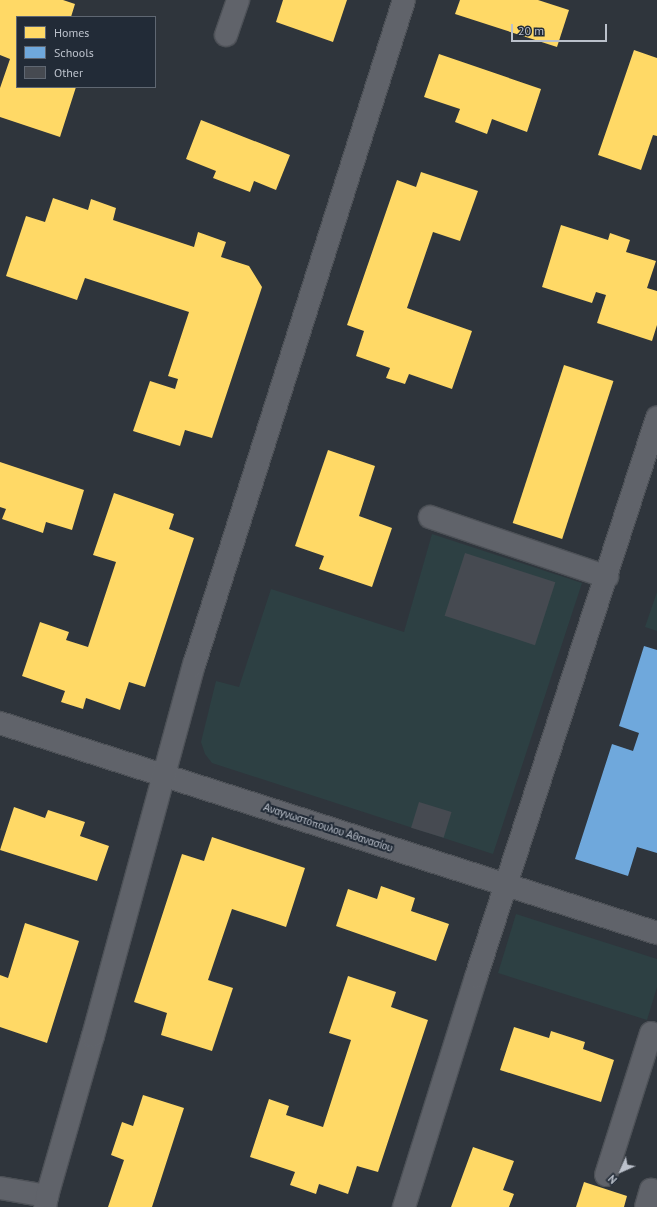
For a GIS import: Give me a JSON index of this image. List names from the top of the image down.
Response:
{
  "streets": {
    "street": ["Αναγνωστόπουλου Αθανασίου"]
  },
  "legend": ["Homes", "Schools", "Other"],
  "scale_bar": "20 m",
  "north": "bottom left"
}
